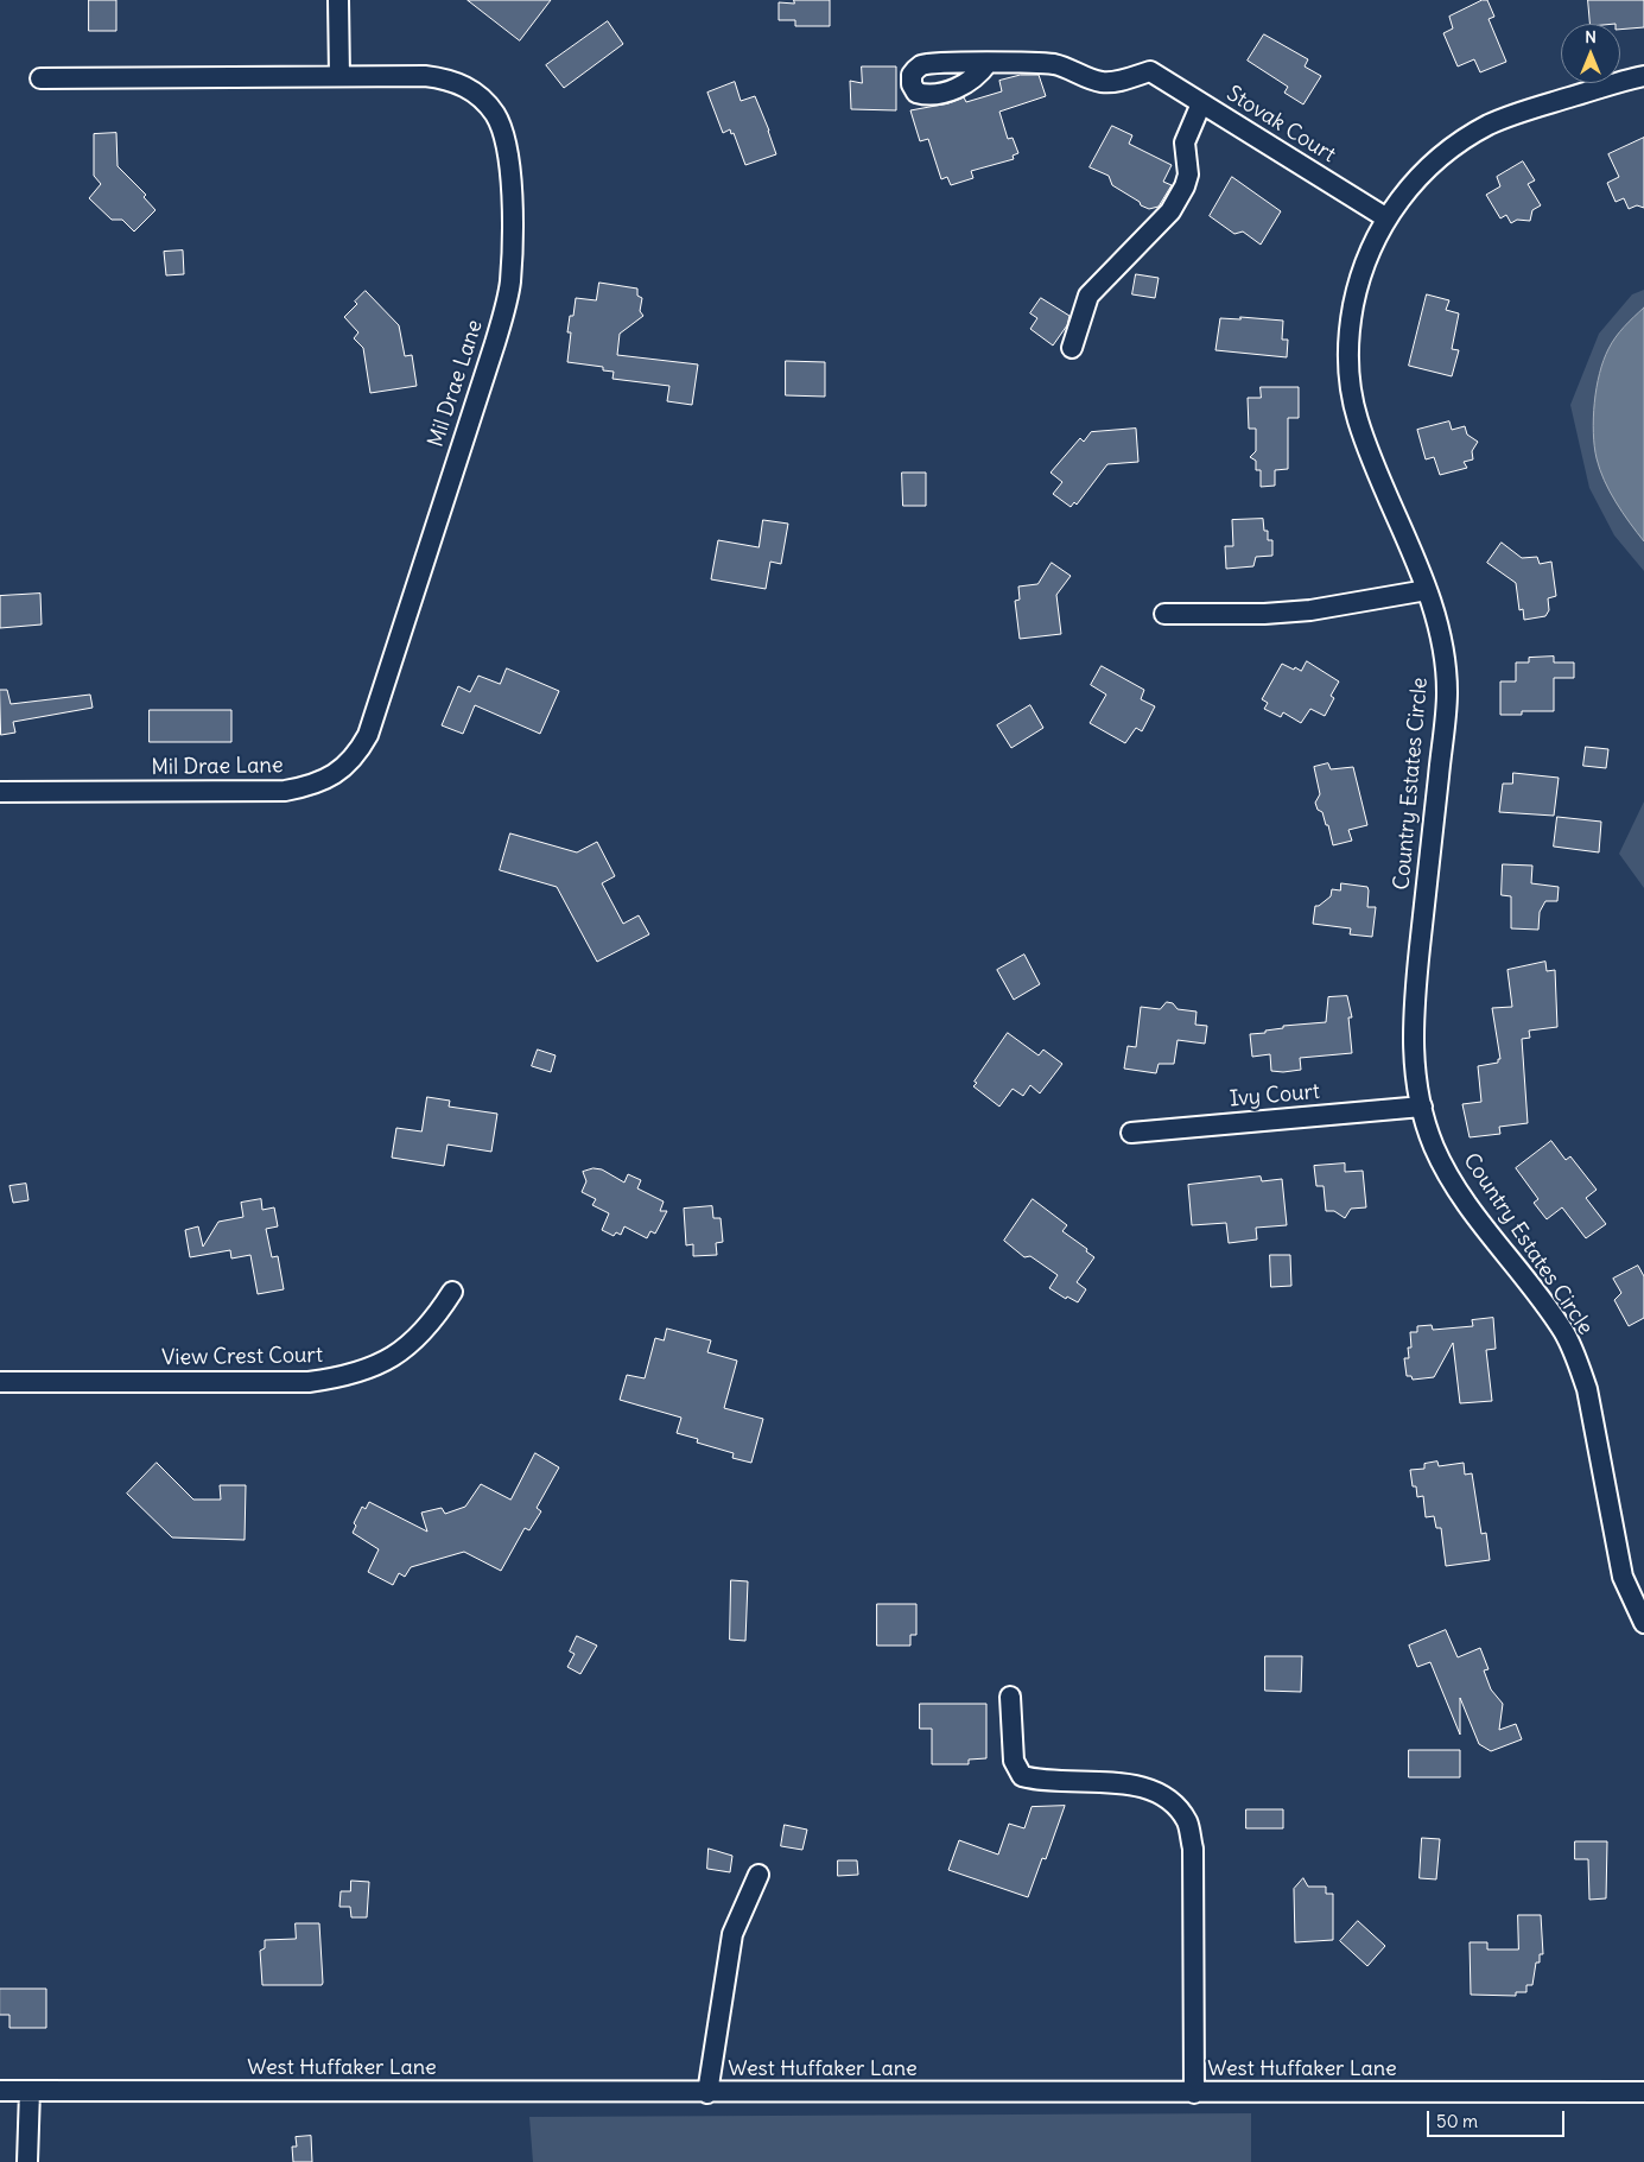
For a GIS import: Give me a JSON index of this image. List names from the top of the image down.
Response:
{
  "streets": {
    "street": [
      "Stovak Court",
      "Mil Drae Lane",
      "Country Estates Circle",
      "Ivy Court",
      "View Crest Court",
      "West Huffaker Lane"
    ]
  },
  "crossings": [
    ["Stovak Court", "Country Estates Circle"],
    ["Country Estates Circle", "Ivy Court"]
  ],
  "scale_bar": "50 m",
  "north": "top"
}
